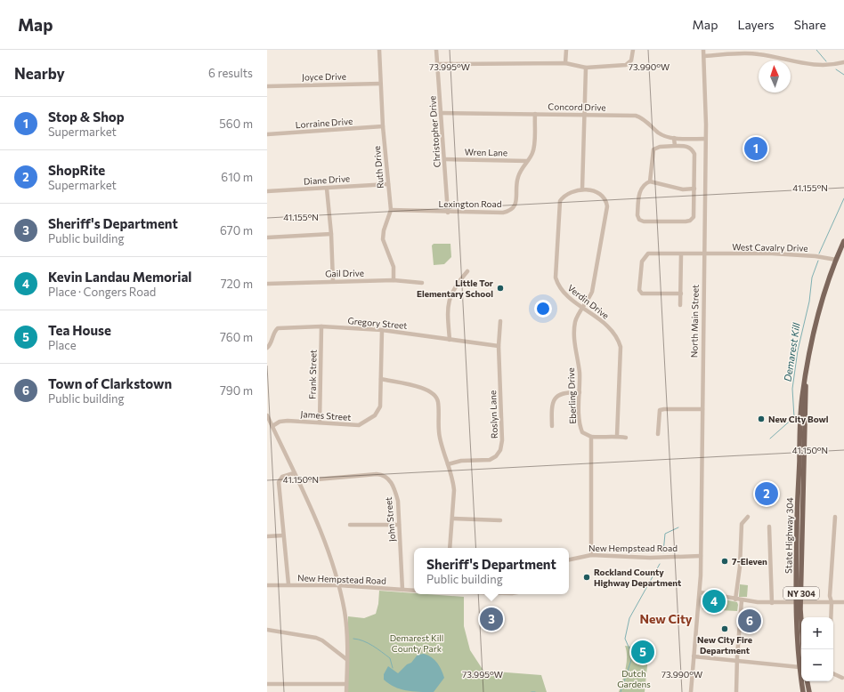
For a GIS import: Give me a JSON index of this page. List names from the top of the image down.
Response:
{
  "streets": {
    "main road": ["State Highway 304", "NY 304"],
    "street": [
      "Joyce Drive",
      "Concord Drive",
      "Lorraine Drive",
      "Christopher Drive",
      "Wren Lane",
      "Ruth Drive",
      "Diane Drive",
      "Lexington Road",
      "West Cavalry Drive",
      "Gail Drive",
      "Verdin Drive",
      "North Main Street",
      "Gregory Street",
      "Frank Street",
      "Eberling Drive",
      "Roslyn Lane",
      "James Street",
      "John Street",
      "New Hempstead Road"
    ]
  },
  "crossings": [
    ["Joyce Drive", "Ruth Drive"],
    ["Concord Drive", "Christopher Drive"],
    ["Concord Drive", "Lexington Road"],
    ["Concord Drive", "North Main Street"],
    ["Lorraine Drive", "Ruth Drive"],
    ["Christopher Drive", "Wren Lane"],
    ["Christopher Drive", "Lexington Road"],
    ["Wren Lane", "Lexington Road"],
    ["Ruth Drive", "Diane Drive"],
    ["Ruth Drive", "Lexington Road"],
    ["Ruth Drive", "Gail Drive"],
    ["West Cavalry Drive", "North Main Street"],
    ["West Cavalry Drive", "State Highway 304"],
    ["Verdin Drive", "Eberling Drive"],
    ["North Main Street", "New Hempstead Road"],
    ["Gregory Street", "Frank Street"],
    ["Gregory Street", "Roslyn Lane"],
    ["Gregory Street", "James Street"],
    ["Frank Street", "James Street"],
    ["John Street", "New Hempstead Road"]
  ],
  "districts": ["New City"],
  "water": ["Demarest Kill"],
  "parks": ["Demarest Kill County Park", "Dutch Gardens"],
  "places": [
    "Little Tor Elementary School",
    "New City Bowl",
    "7-Eleven",
    "Rockland County Highway Department",
    "New City Fire Department"
  ],
  "north": "top",
  "page": {
    "header": "Map",
    "nav": ["Map", "Layers", "Share"],
    "heading": ["Nearby", "6 results"],
    "list": [
      {
        "mark": "1",
        "name": "Stop & Shop",
        "note": "Supermarket",
        "value": "560 m"
      },
      {
        "mark": "2",
        "name": "ShopRite",
        "note": "Supermarket",
        "value": "610 m"
      },
      {
        "mark": "3",
        "name": "Sheriff's Department",
        "note": "Public building",
        "value": "670 m"
      },
      {
        "mark": "4",
        "name": "Kevin Landau Memorial",
        "note": "Place · Congers Road",
        "value": "720 m"
      },
      {
        "mark": "5",
        "name": "Tea House",
        "note": "Place",
        "value": "760 m"
      },
      {
        "mark": "6",
        "name": "Town of Clarkstown",
        "note": "Public building",
        "value": "790 m"
      }
    ],
    "pins": [
      "1",
      "2",
      "4",
      "3",
      "6",
      "5"
    ],
    "popup": ["Sheriff's Department", "Public building"],
    "map_buttons": ["+", "−"]
  },
  "coordinates": [
    "73.995°W",
    "73.990°W",
    "41.155°N",
    "41.150°N"
  ]
}
